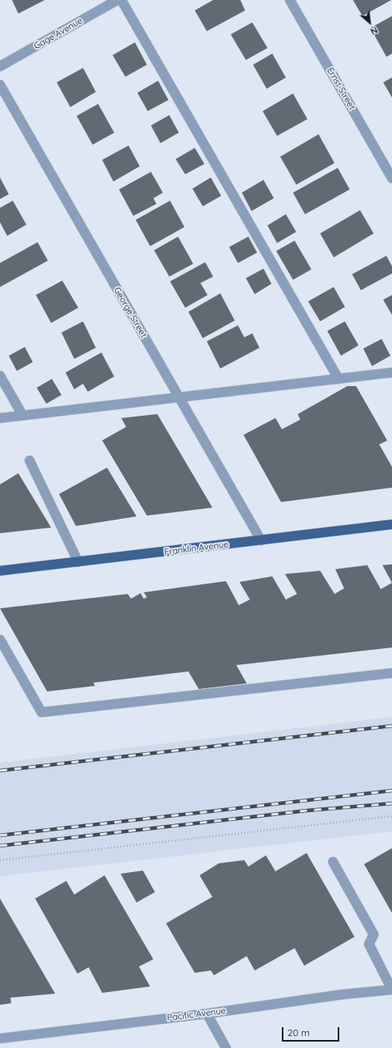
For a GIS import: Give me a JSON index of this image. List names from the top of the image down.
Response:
{
  "streets": {
    "main road": ["Franklin Avenue"],
    "street": [
      "Gage Avenue",
      "Ernst Street",
      "George Street",
      "Pacific Avenue"
    ]
  },
  "crossings": [
    ["George Street", "Franklin Avenue"]
  ],
  "scale_bar": "20 m",
  "north": "bottom right"
}
